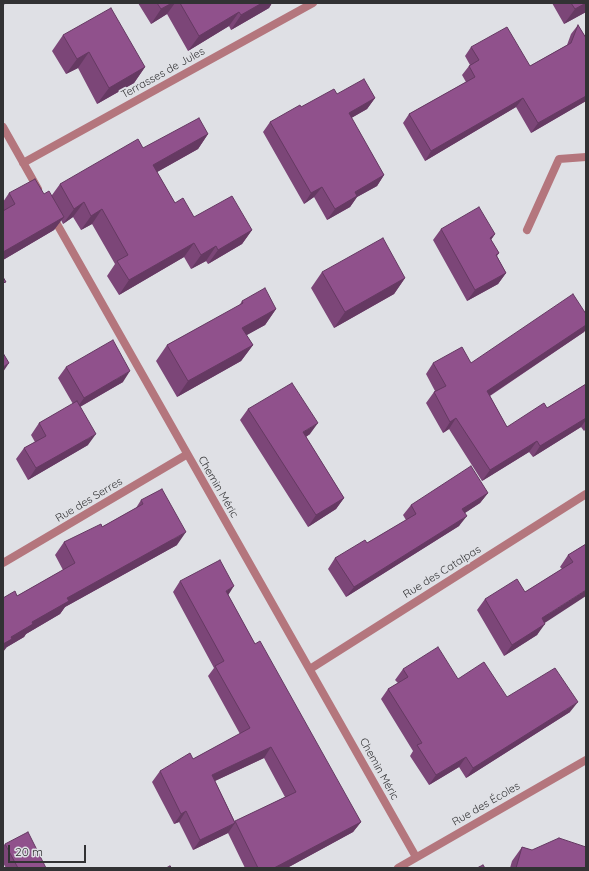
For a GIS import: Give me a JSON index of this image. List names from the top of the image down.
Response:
{
  "streets": {
    "street": [
      "Terrasses de Jules",
      "Chemin Méric",
      "Rue des Serres",
      "Rue des Catalpas",
      "Rue des Écoles"
    ]
  },
  "crossings": [
    ["Chemin Méric", "Rue des Serres"],
    ["Chemin Méric", "Rue des Catalpas"],
    ["Chemin Méric", "Rue des Écoles"]
  ],
  "scale_bar": "20 m"
}
